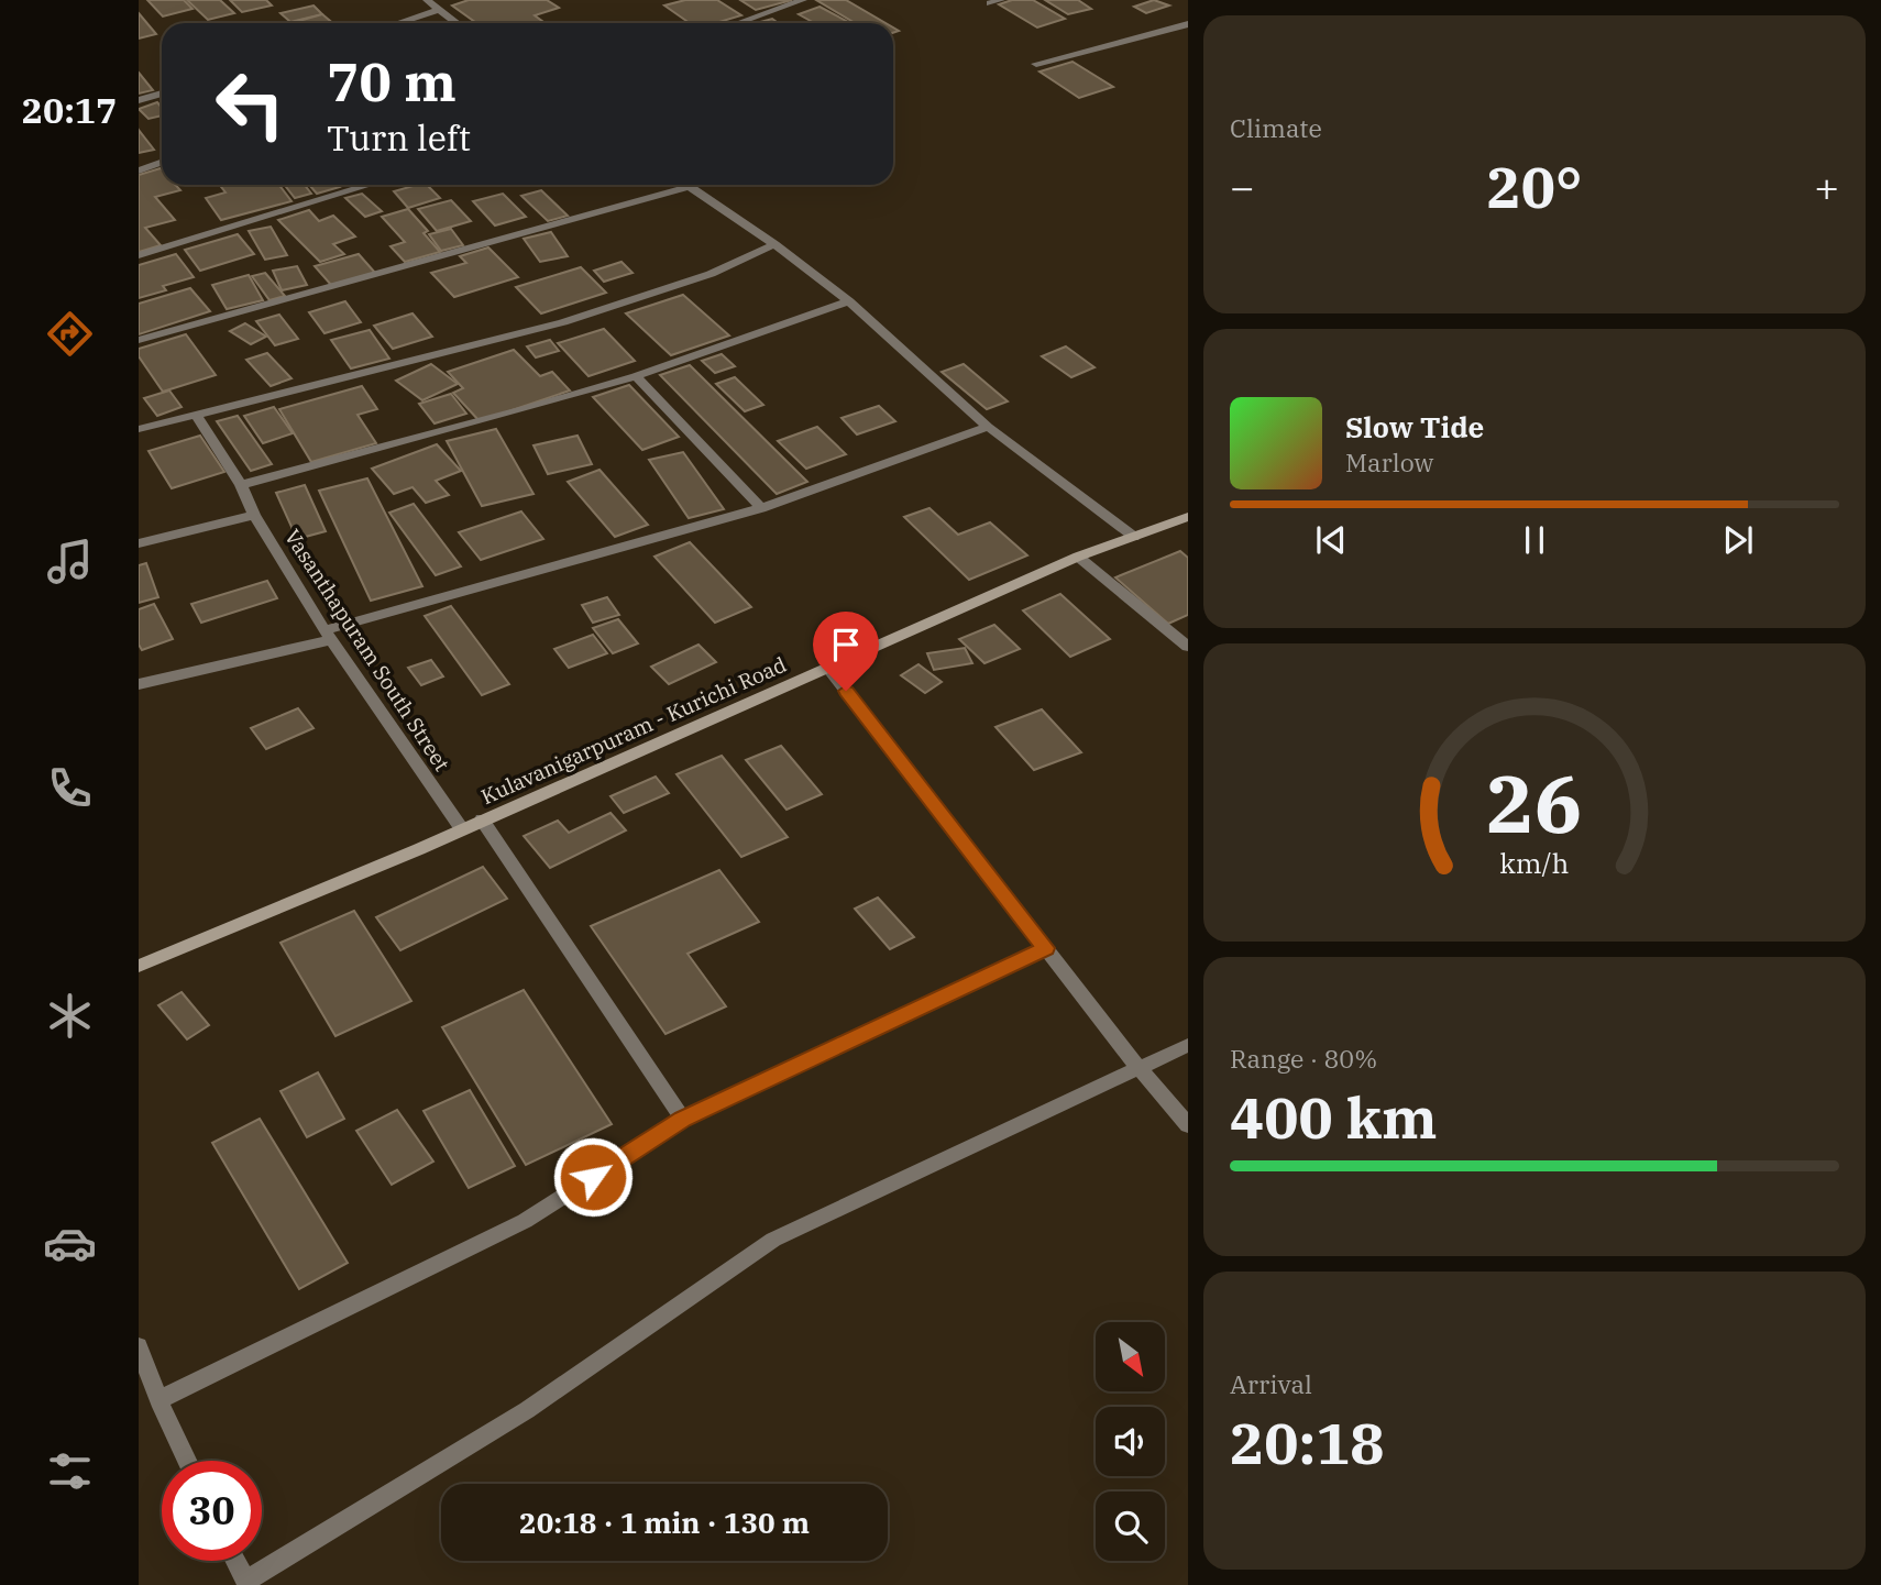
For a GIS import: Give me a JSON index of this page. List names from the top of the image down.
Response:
{
  "streets": {
    "main road": ["Kulavanigarpuram - Kurichi Road"],
    "street": ["Vasanthapuram South Street"]
  },
  "crossings": [
    ["Vasanthapuram South Street", "Kulavanigarpuram - Kurichi Road"]
  ],
  "north": "bottom right",
  "page": {
    "tabs": "20:17",
    "tile": [
      "Climate",
      ["Range · 80%", "400 km"],
      ["Arrival", "20:18"]
    ],
    "turn": ["70 m", "Turn left"],
    "heat": ["−", "20°", "+"],
    "song": ["Slow Tide", "Marlow"],
    "limit": "30",
    "trip": "20:18 · 1 min · 130 m",
    "gauge": ["26", "km/h"]
  }
}
